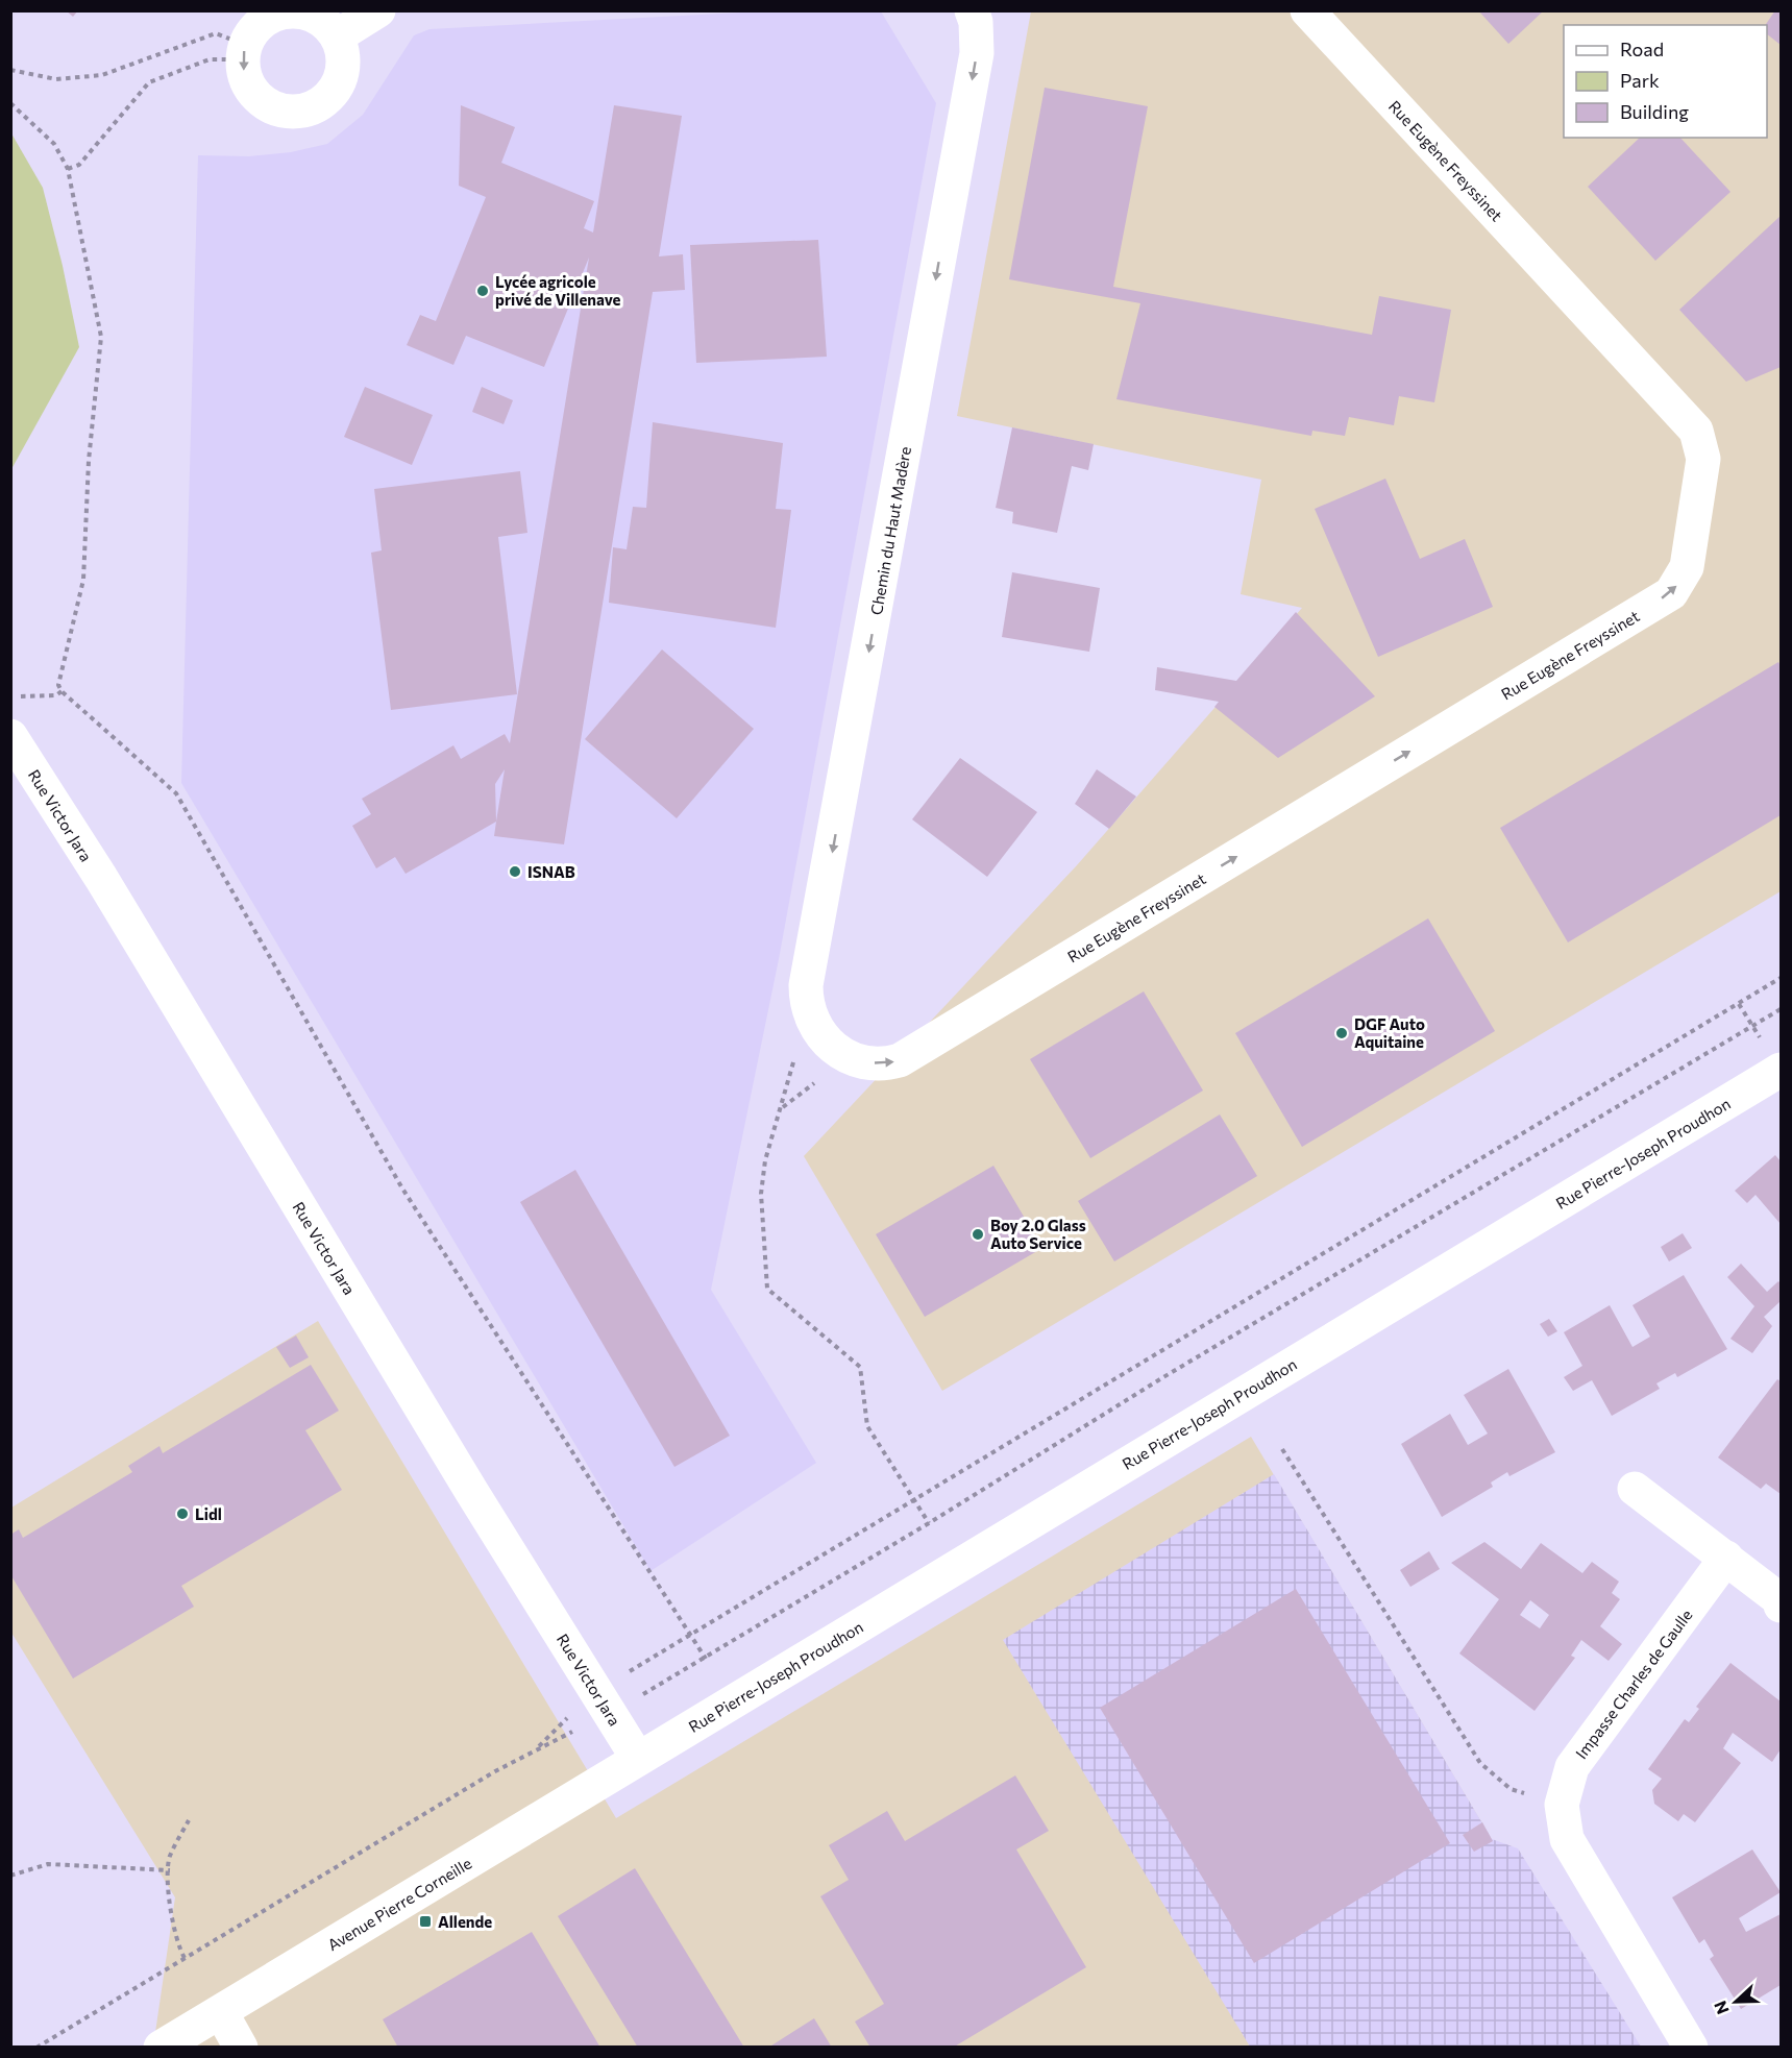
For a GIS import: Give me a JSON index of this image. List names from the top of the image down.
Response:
{
  "streets": {
    "street": [
      "Rue Eugène Freyssinet",
      "Chemin du Haut Madère",
      "Rue Victor Jara",
      "Rue Pierre-Joseph Proudhon",
      "Impasse Charles de Gaulle",
      "Avenue Pierre Corneille"
    ]
  },
  "crossings": [
    ["Rue Eugène Freyssinet", "Chemin du Haut Madère"],
    ["Rue Victor Jara", "Rue Pierre-Joseph Proudhon"],
    ["Rue Victor Jara", "Avenue Pierre Corneille"],
    ["Rue Pierre-Joseph Proudhon", "Avenue Pierre Corneille"]
  ],
  "one_way": ["Chemin du Haut Madère"],
  "places": {
    "other": [
      "Lycée agricole privé de Villenave",
      "ISNAB",
      "DGF Auto Aquitaine",
      "Boy 2.0 Glass Auto Service",
      "Lidl"
    ],
    "transit": ["Allende"]
  },
  "legend": ["Road", "Park", "Building"],
  "north": "left"
}
